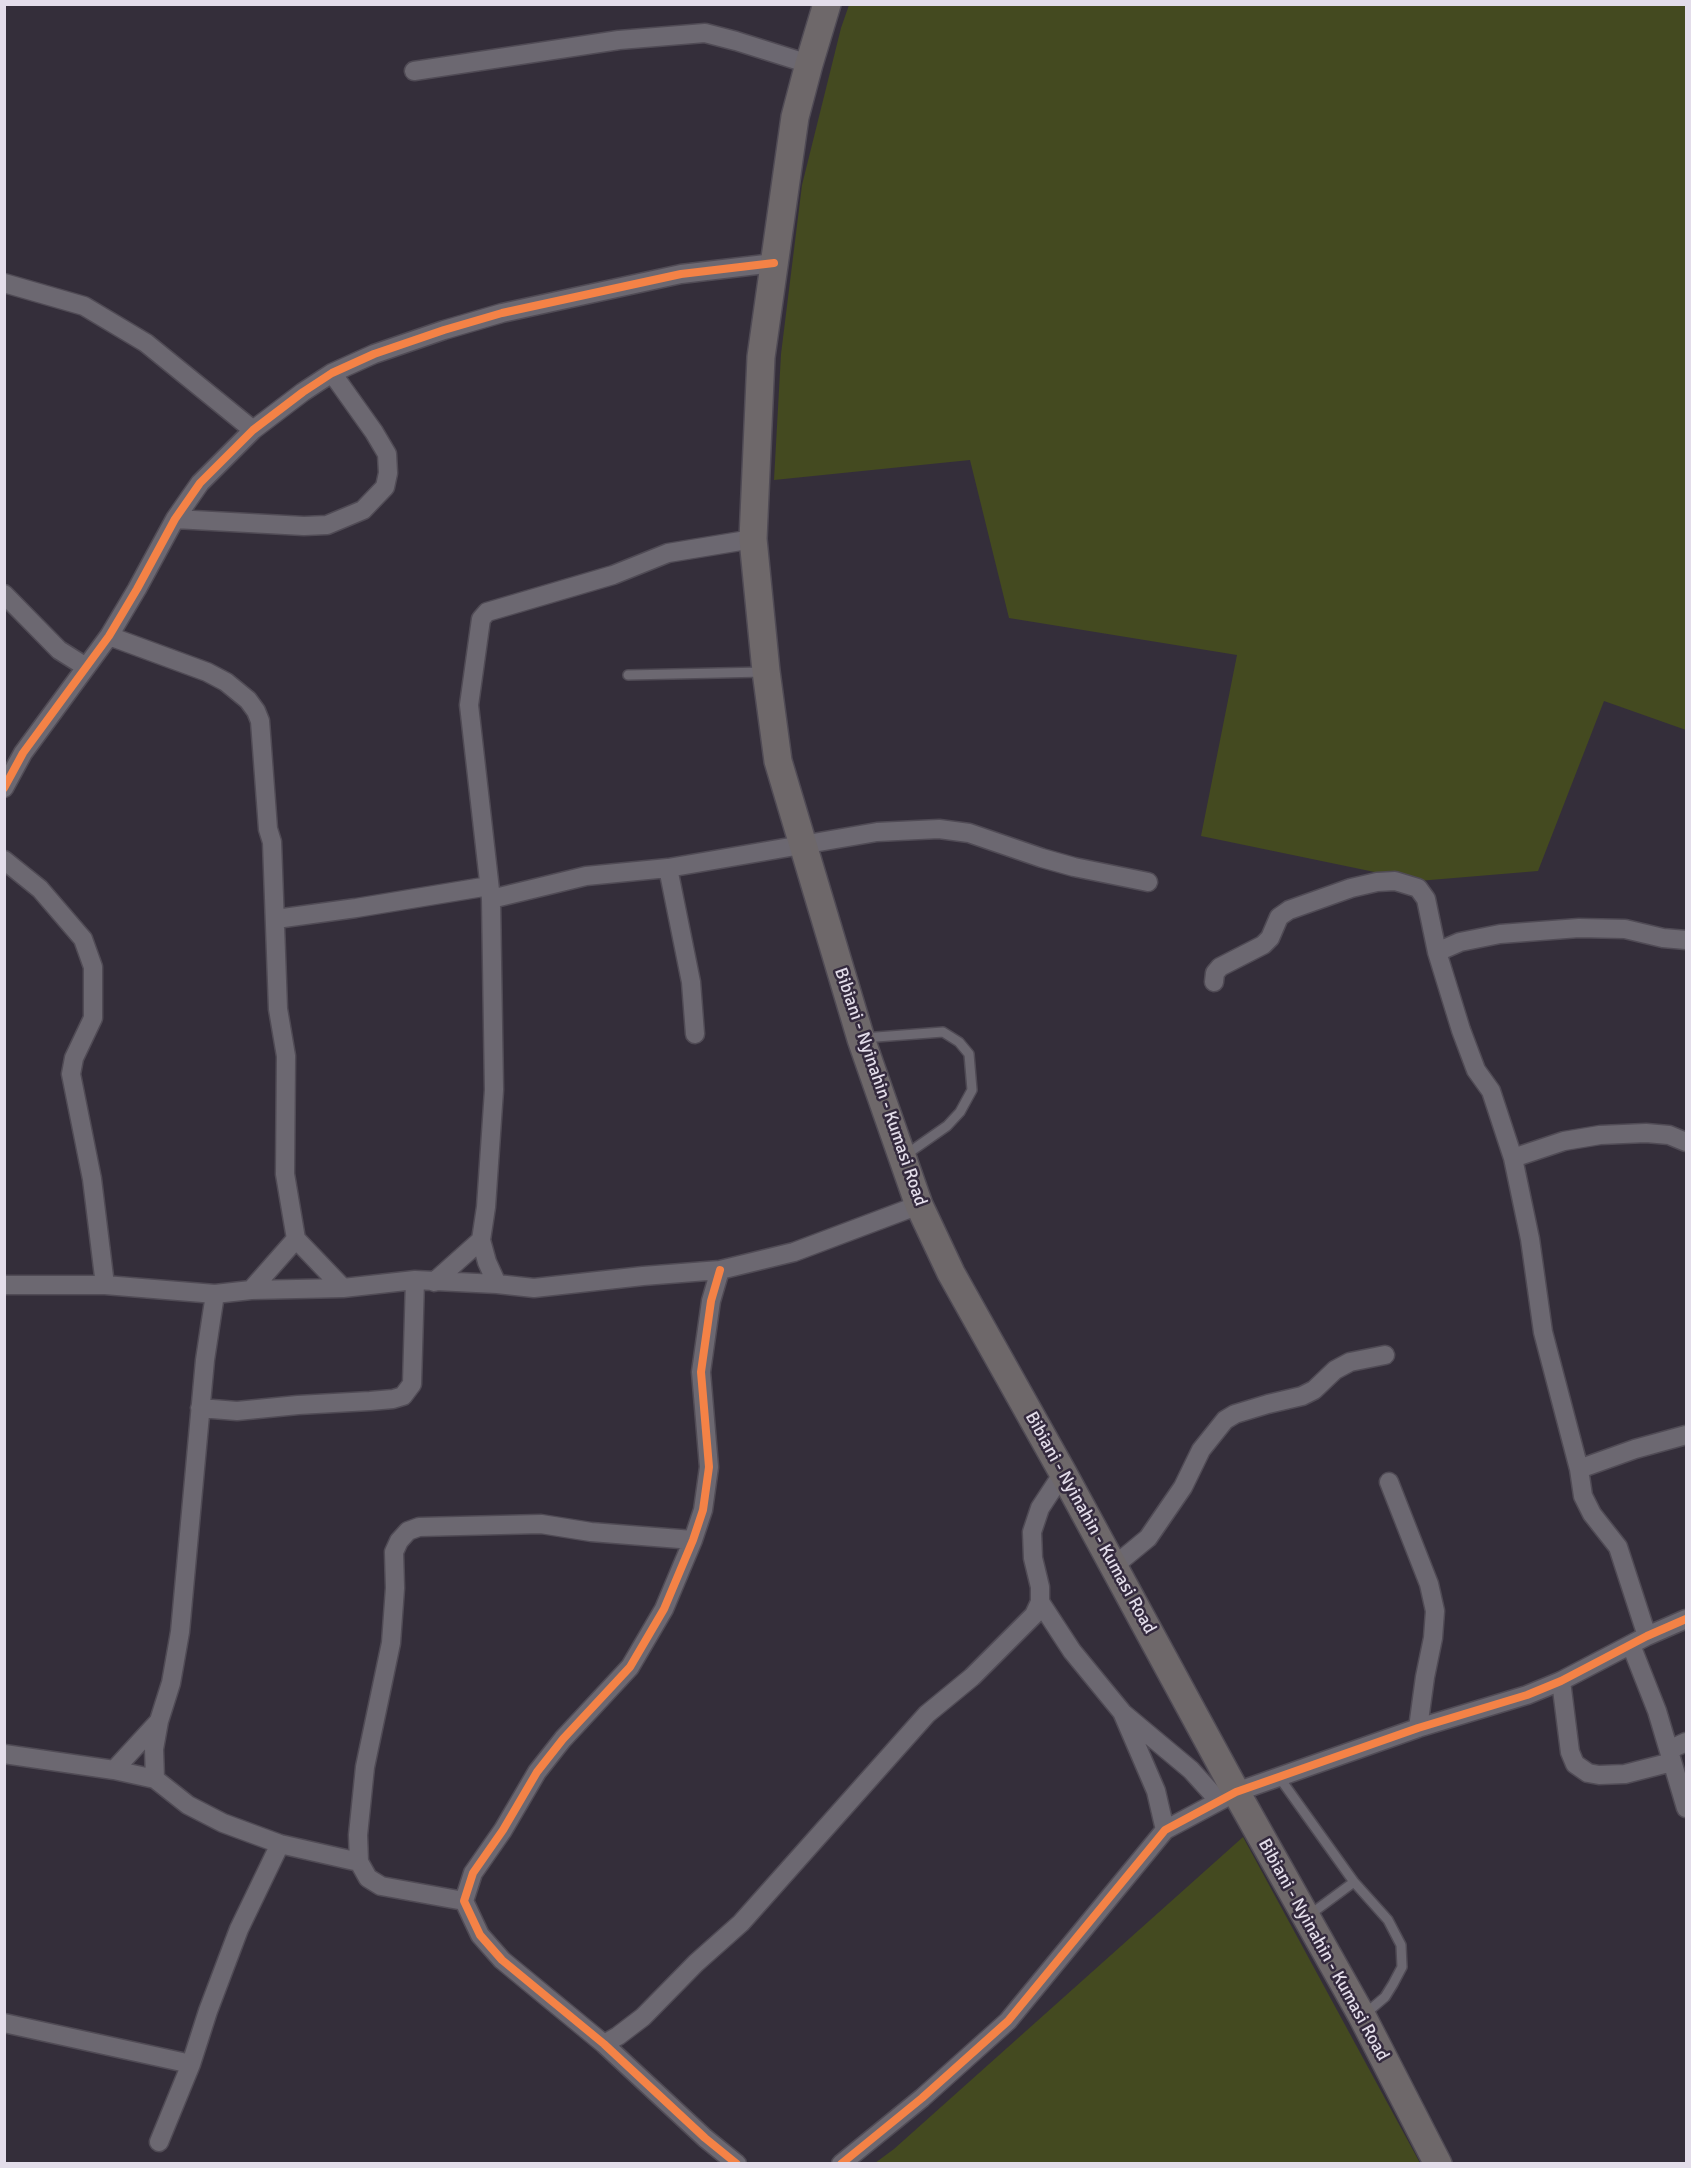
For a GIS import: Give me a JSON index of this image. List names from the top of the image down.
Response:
{
  "streets": {
    "main road": ["Bibiani - Nyinahin - Kumasi Road"]
  }
}
